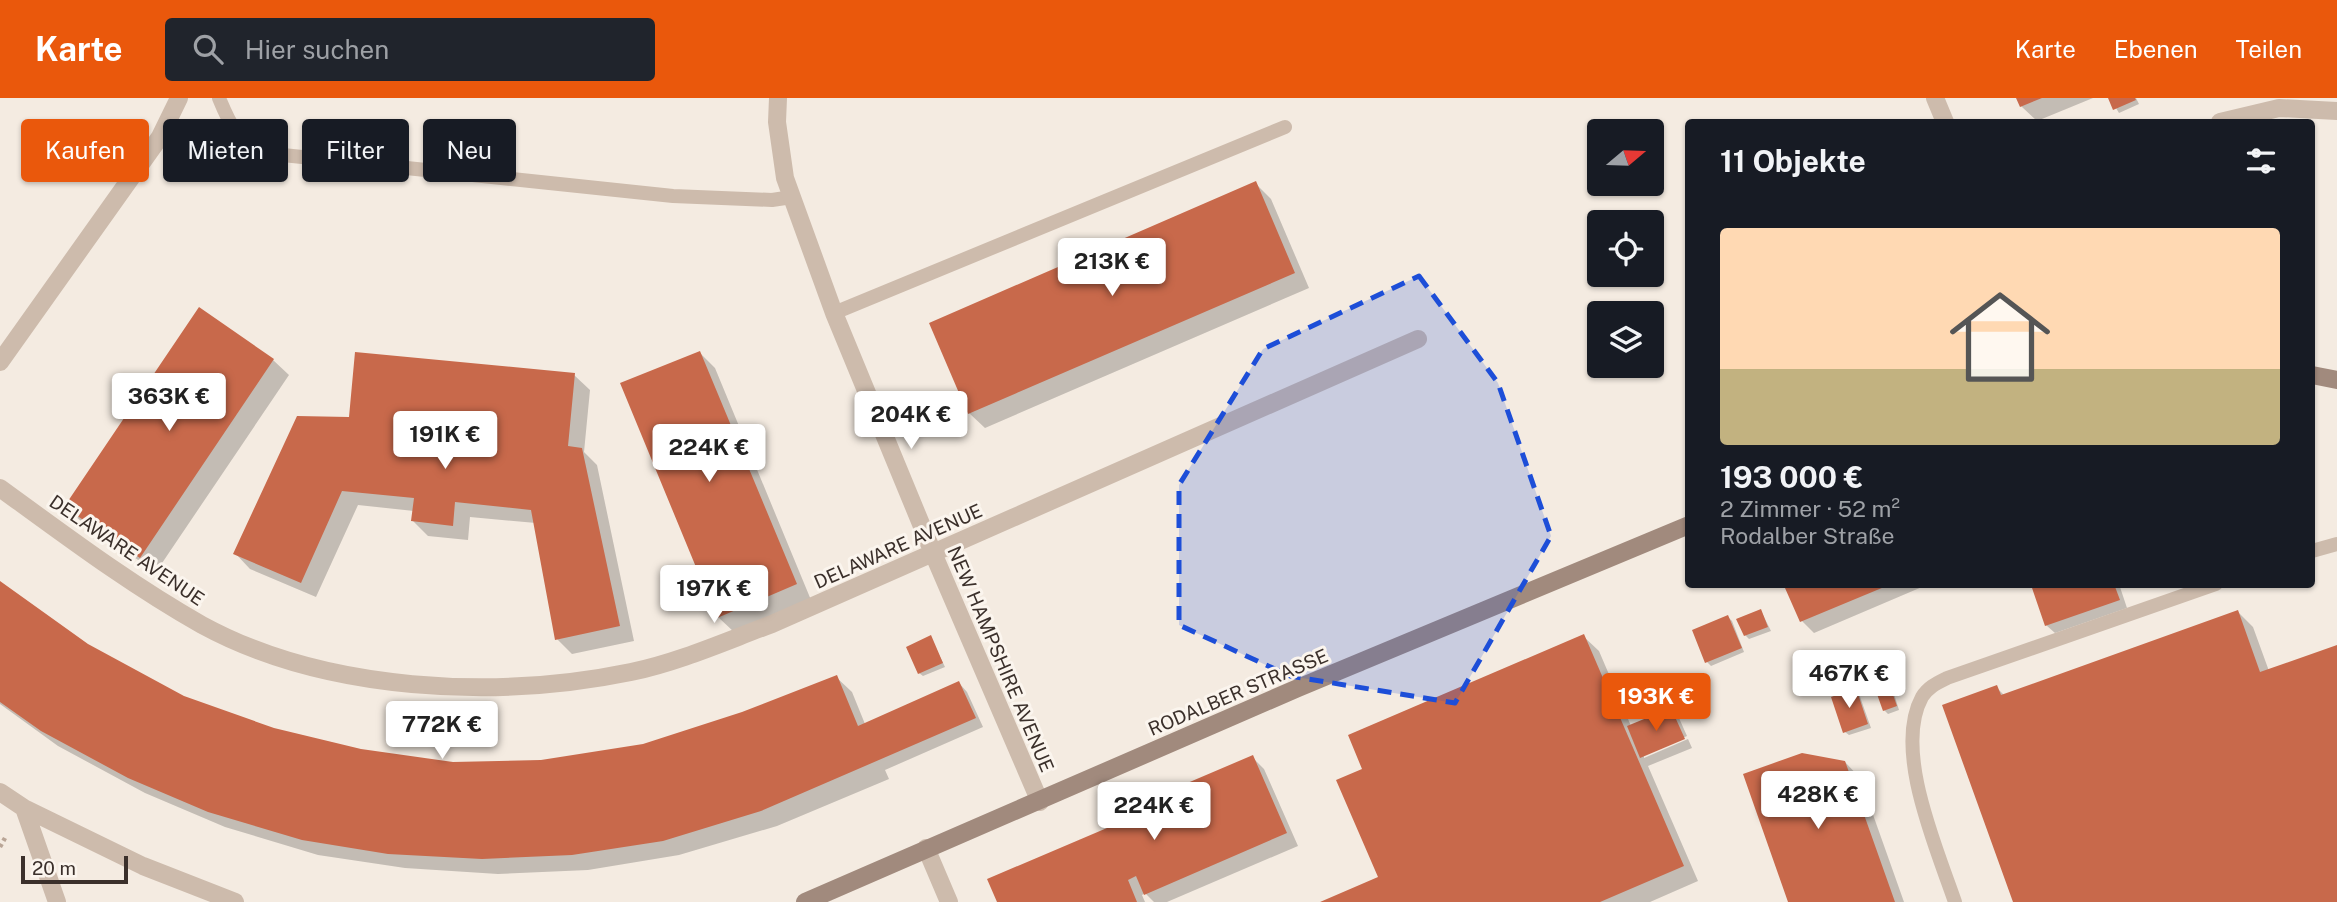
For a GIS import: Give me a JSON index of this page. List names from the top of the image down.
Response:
{
  "streets": {
    "main road": ["RODALBER STRASSE"],
    "street": ["DELAWARE AVENUE", "NEW HAMPSHIRE AVENUE"]
  },
  "crossings": [
    ["DELAWARE AVENUE", "NEW HAMPSHIRE AVENUE"],
    ["NEW HAMPSHIRE AVENUE", "RODALBER STRASSE"]
  ],
  "scale_bar": "20 m",
  "north": "right",
  "page": {
    "header": "Karte",
    "search": "Hier suchen",
    "nav": ["Karte", "Ebenen", "Teilen"],
    "chip": [
      "Kaufen",
      "Mieten",
      "Filter",
      "Neu"
    ],
    "heading": "11 Objekte",
    "list": [
      {
        "name": "193 000 €",
        "note": "2 Zimmer · 52 m² · Rodalber Straße"
      }
    ],
    "price": [
      "213K €",
      "363K €",
      "204K €",
      "191K €",
      "224K €",
      "197K €",
      "467K €",
      "193K €",
      "772K €",
      "428K €",
      "224K €"
    ],
    "scale": "20 m"
  }
}
